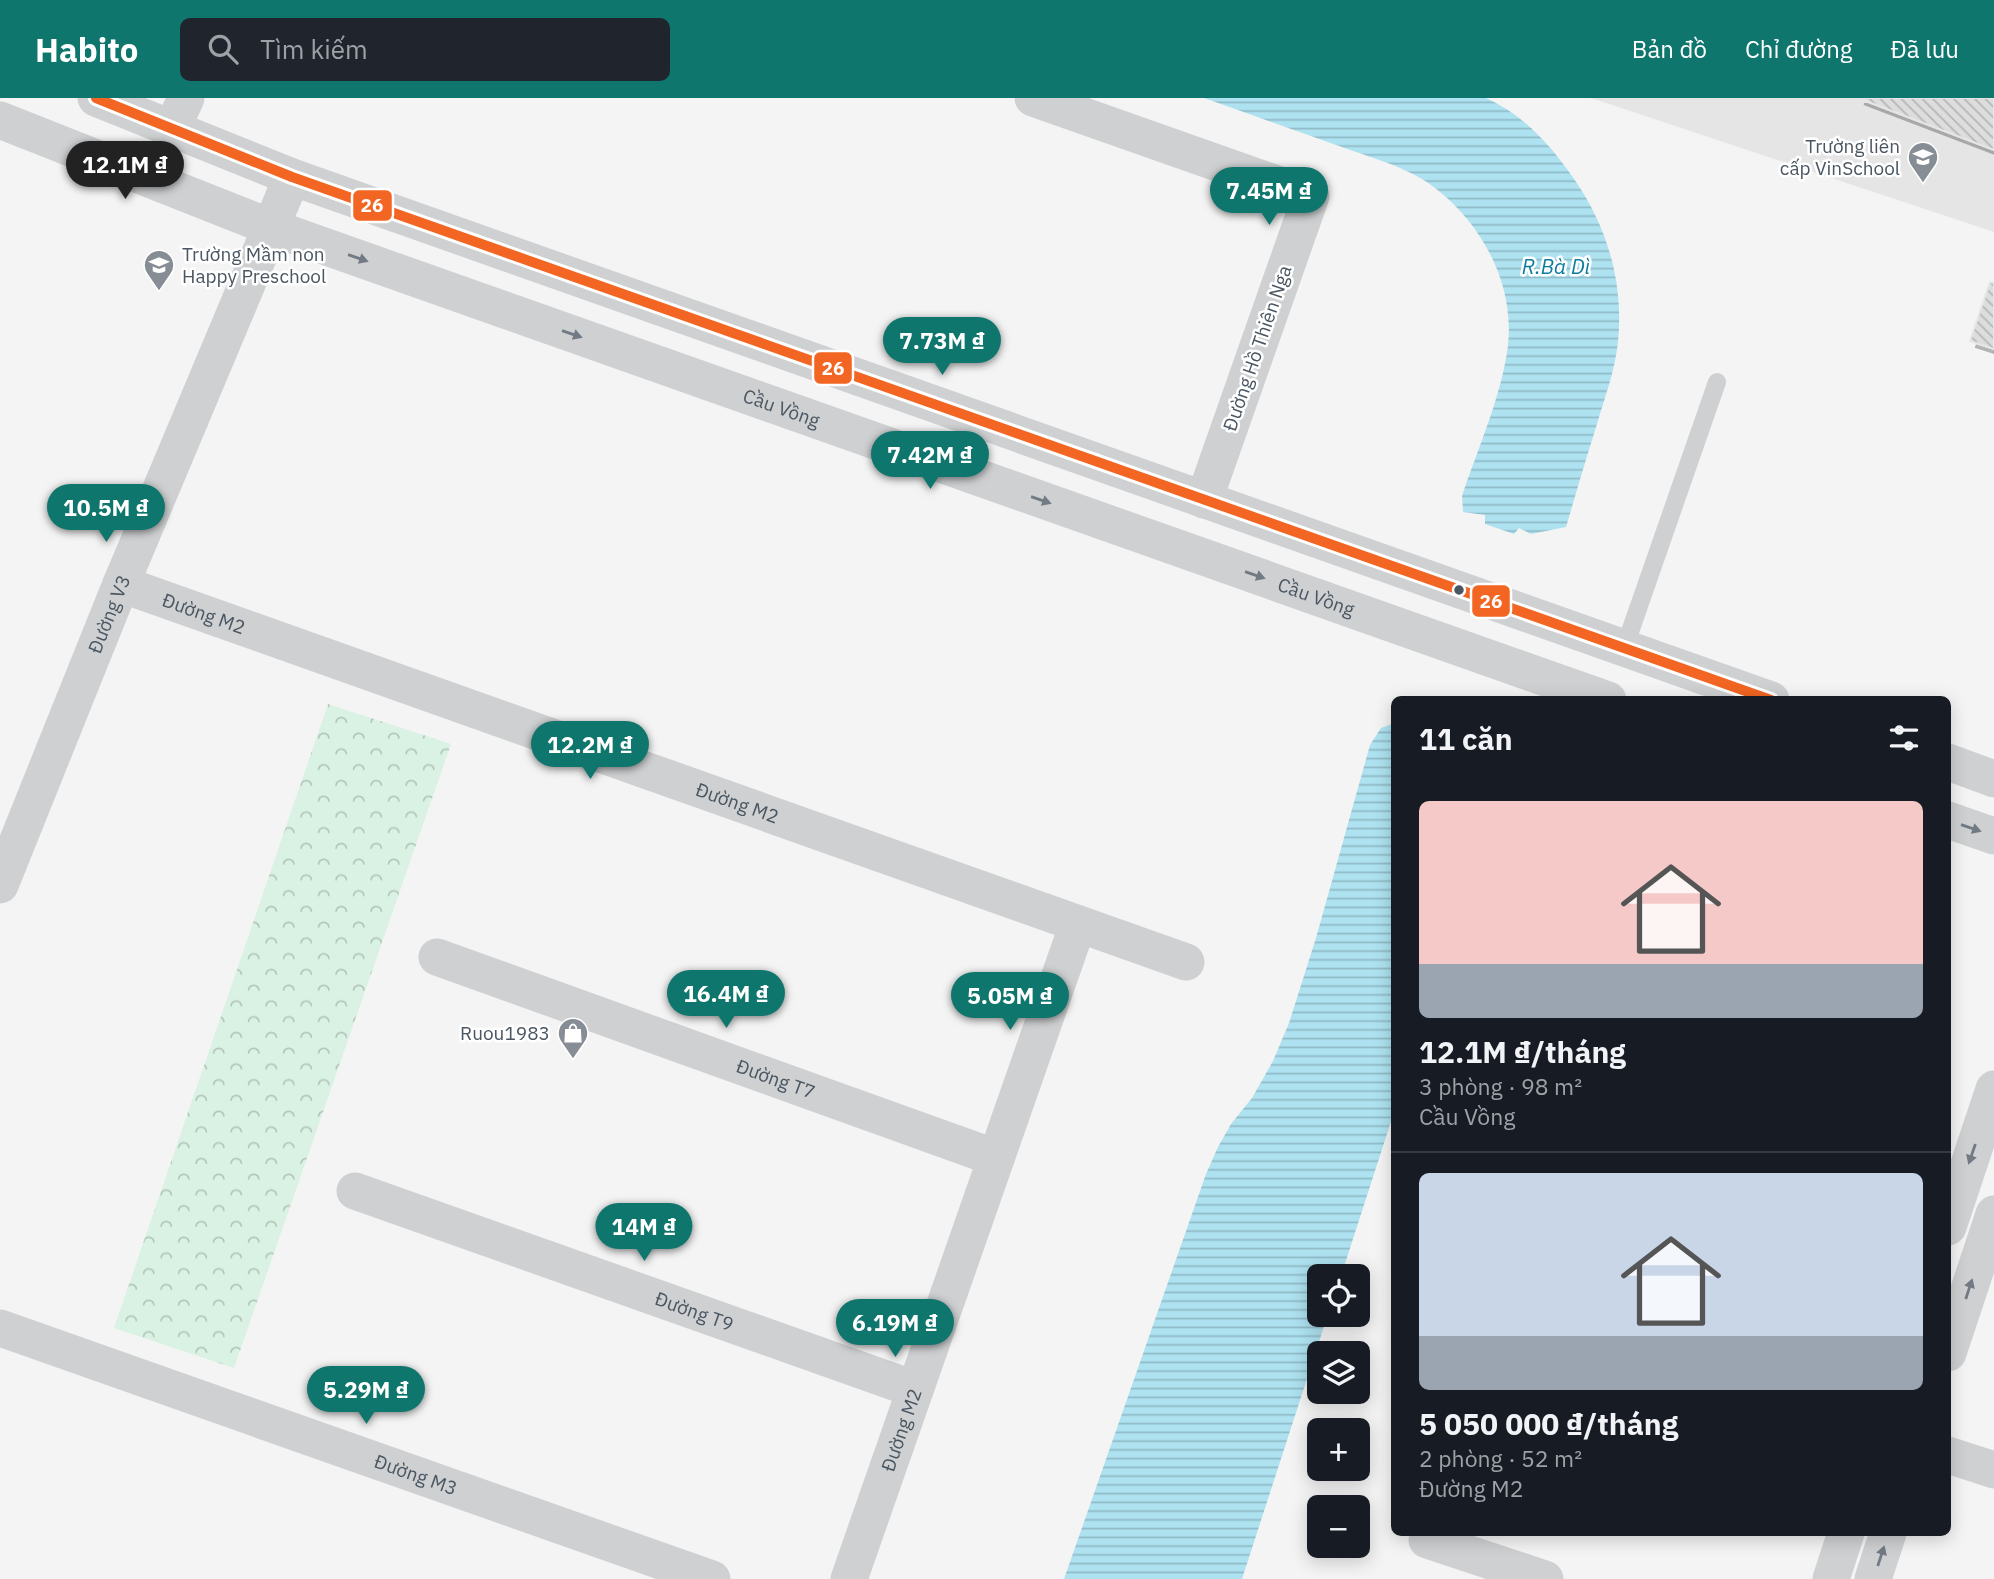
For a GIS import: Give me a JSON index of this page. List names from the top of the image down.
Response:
{
  "streets": {
    "street": [
      "Đường Hồ Thiên Nga",
      "Cầu Vồng",
      "Đường M2",
      "Đường V3",
      "Đường T7",
      "Đường T9",
      "Đường M3"
    ]
  },
  "crossings": [
    ["Cầu Vồng", "Đường V3"],
    ["Đường M2", "Đường V3"],
    ["Đường M2", "Đường T7"],
    ["Đường M2", "Đường T9"]
  ],
  "water": ["R.Bà Dì"],
  "places": {
    "school or university": ["Trường liên cấp VinSchool", "Trường Mầm non Happy Preschool"],
    "shop": ["Ruou1983"]
  },
  "lines": ["transit line 26"],
  "page": {
    "header": "Habito",
    "search": "Tìm kiếm",
    "nav": ["Bản đồ", "Chỉ đường", "Đã lưu"],
    "price": [
      "12.1M ₫",
      "7.45M ₫",
      "7.73M ₫",
      "7.42M ₫",
      "10.5M ₫",
      "12.2M ₫",
      "16.4M ₫",
      "5.05M ₫",
      "14M ₫",
      "6.19M ₫",
      "5.29M ₫"
    ],
    "heading": "11 căn",
    "list": [
      {
        "name": "12.1M ₫/tháng",
        "note": "3 phòng · 98 m² · Cầu Vồng"
      },
      {
        "name": "5 050 000 ₫/tháng",
        "note": "2 phòng · 52 m² · Đường M2"
      }
    ],
    "map_buttons": ["+", "−"]
  }
}
